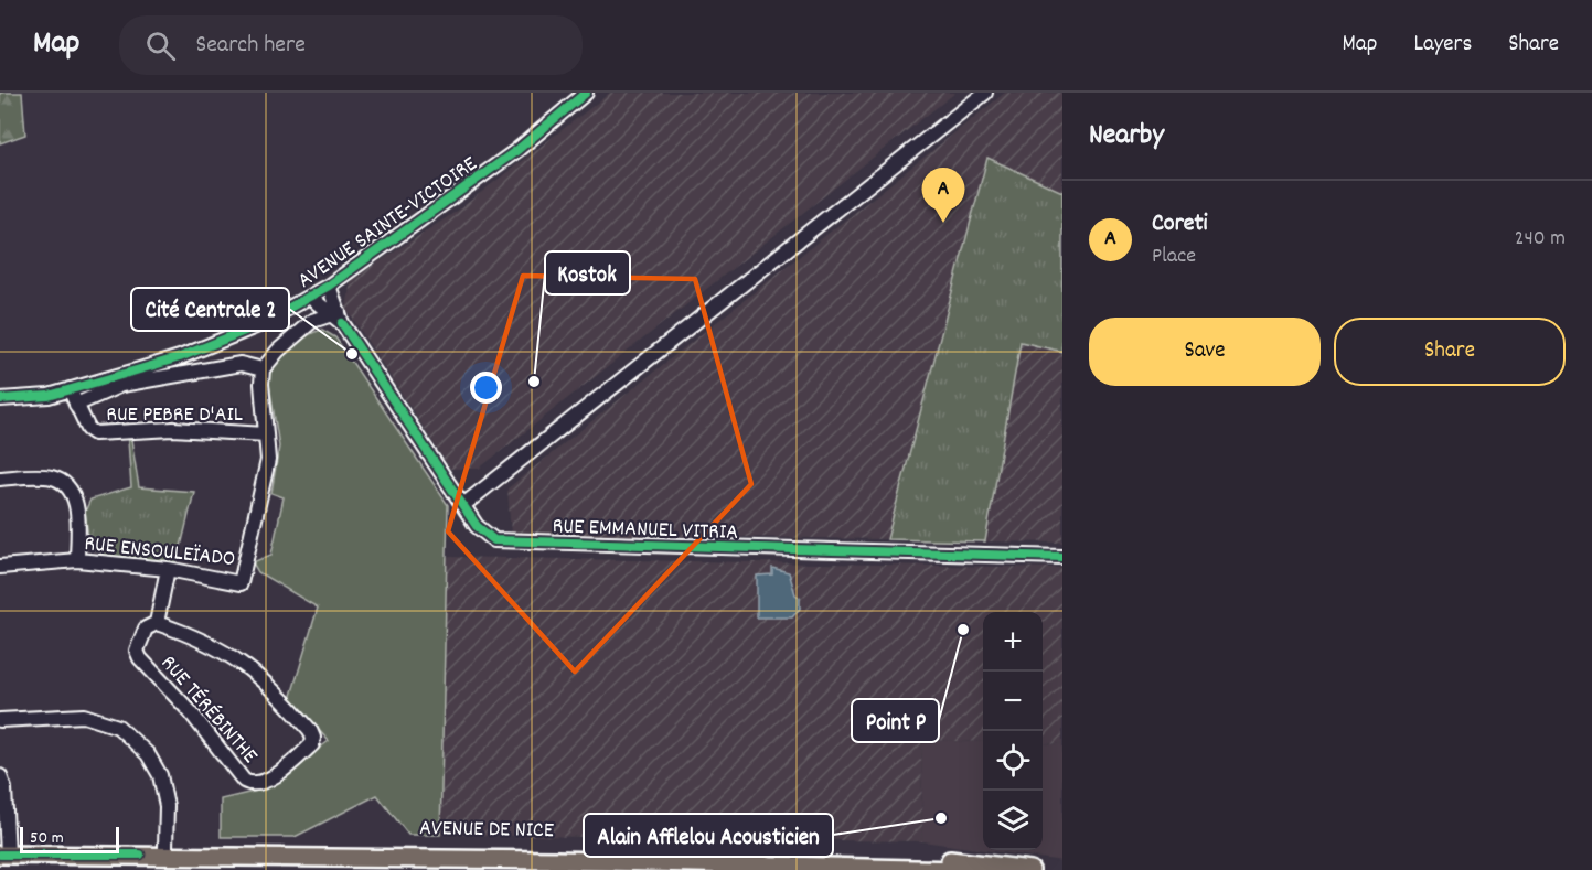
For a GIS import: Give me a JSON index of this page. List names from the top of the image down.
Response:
{
  "streets": {
    "main road": ["AVENUE DE NICE"],
    "street": [
      "AVENUE SAINTE-VICTOIRE",
      "RUE PEBRE D'AIL",
      "RUE EMMANUEL VITRIA",
      "RUE ENSOULEÏADO",
      "RUE TÉRÉBINTHE"
    ]
  },
  "crossings": [
    ["AVENUE SAINTE-VICTOIRE", "RUE PEBRE D'AIL"],
    ["RUE PEBRE D'AIL", "RUE ENSOULEÏADO"],
    ["RUE ENSOULEÏADO", "RUE TÉRÉBINTHE"]
  ],
  "places": [
    "Cité Centrale 2",
    "Kostok",
    "Point P",
    "Alain Afflelou Acousticien"
  ],
  "scale_bar": "50 m",
  "page": {
    "header": "Map",
    "search": "Search here",
    "nav": ["Map", "Layers", "Share"],
    "heading": "Nearby",
    "pins": "A",
    "list": [
      {
        "mark": "A",
        "name": "Coreti",
        "note": "Place",
        "value": "240 m"
      }
    ],
    "buttons": ["Save", "Share"],
    "map_buttons": ["+", "−"],
    "scale": "50 m"
  }
}
